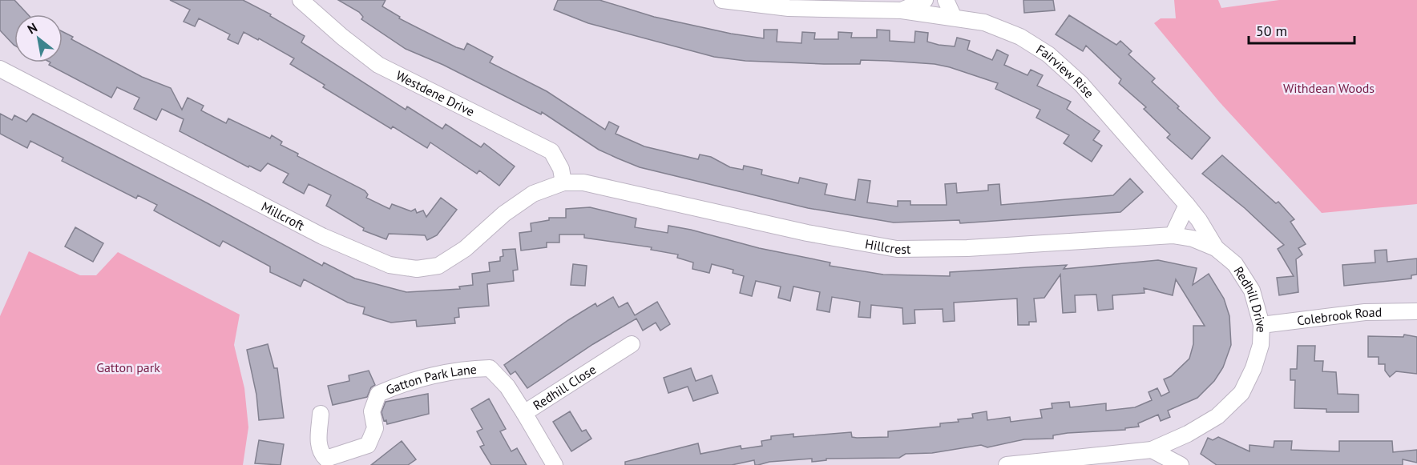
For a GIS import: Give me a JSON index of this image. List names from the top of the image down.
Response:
{
  "streets": {
    "street": [
      "Fairview Rise",
      "Westdene Drive",
      "Millcroft",
      "Hillcrest",
      "Redhill Drive",
      "Colebrook Road",
      "Gatton Park Lane",
      "Redhill Close"
    ]
  },
  "crossings": [
    ["Fairview Rise", "Hillcrest"],
    ["Fairview Rise", "Redhill Drive"],
    ["Westdene Drive", "Millcroft"],
    ["Westdene Drive", "Hillcrest"],
    ["Millcroft", "Hillcrest"],
    ["Hillcrest", "Redhill Drive"],
    ["Redhill Drive", "Colebrook Road"],
    ["Gatton Park Lane", "Redhill Close"]
  ],
  "parks": ["Withdean Woods", "Gatton park"],
  "scale_bar": "50 m",
  "north": "top left"
}
